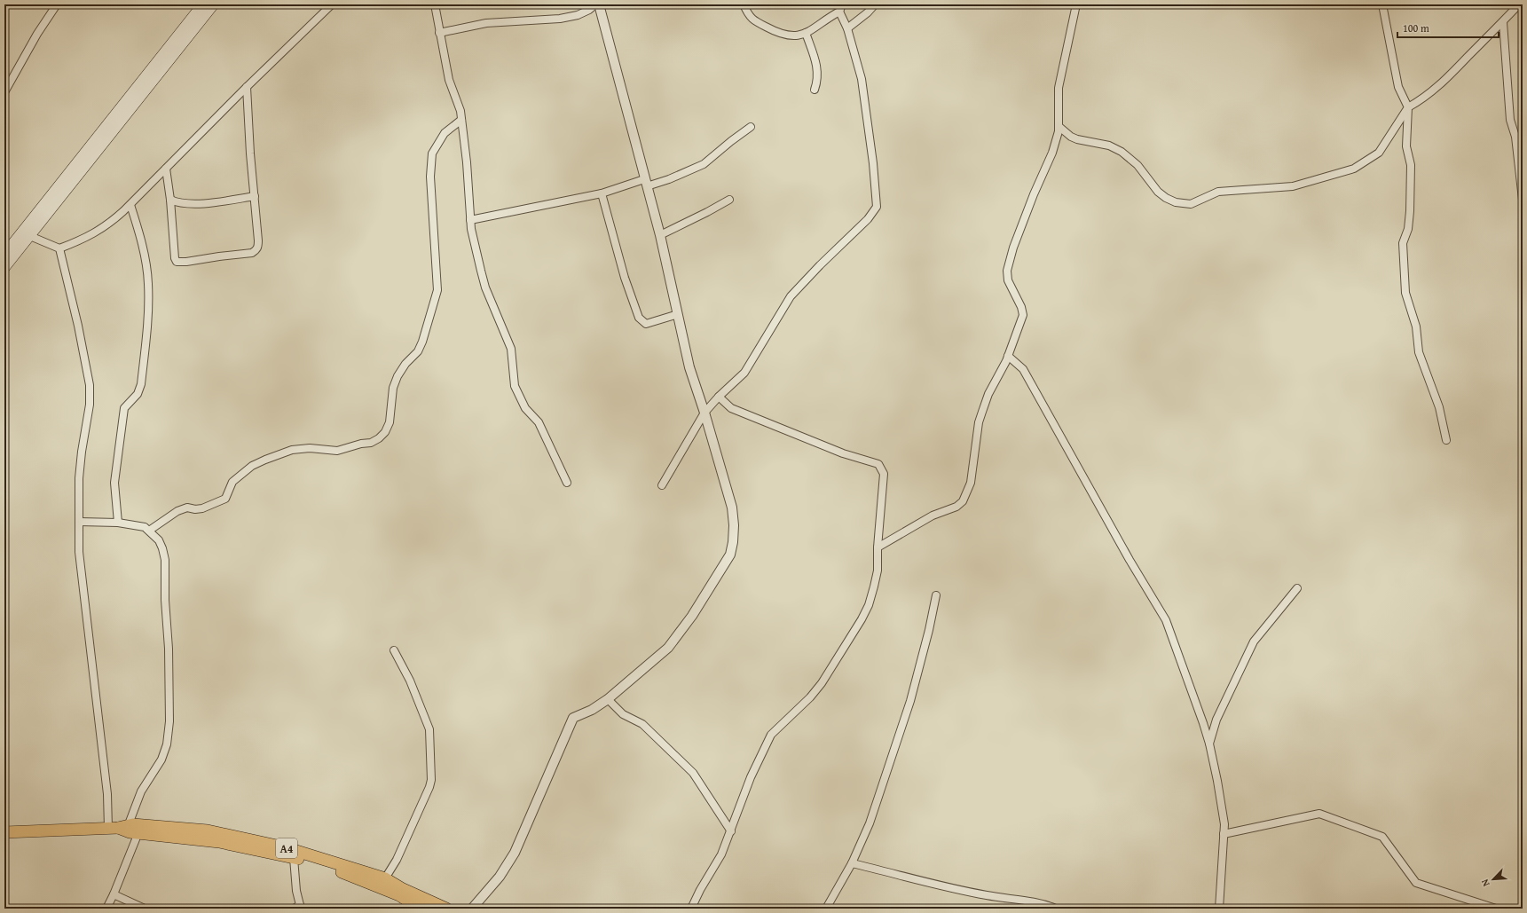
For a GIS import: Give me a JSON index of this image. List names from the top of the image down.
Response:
{
  "streets": {
    "highway": ["A4"]
  },
  "scale_bar": "100 m",
  "north": "bottom left"
}
